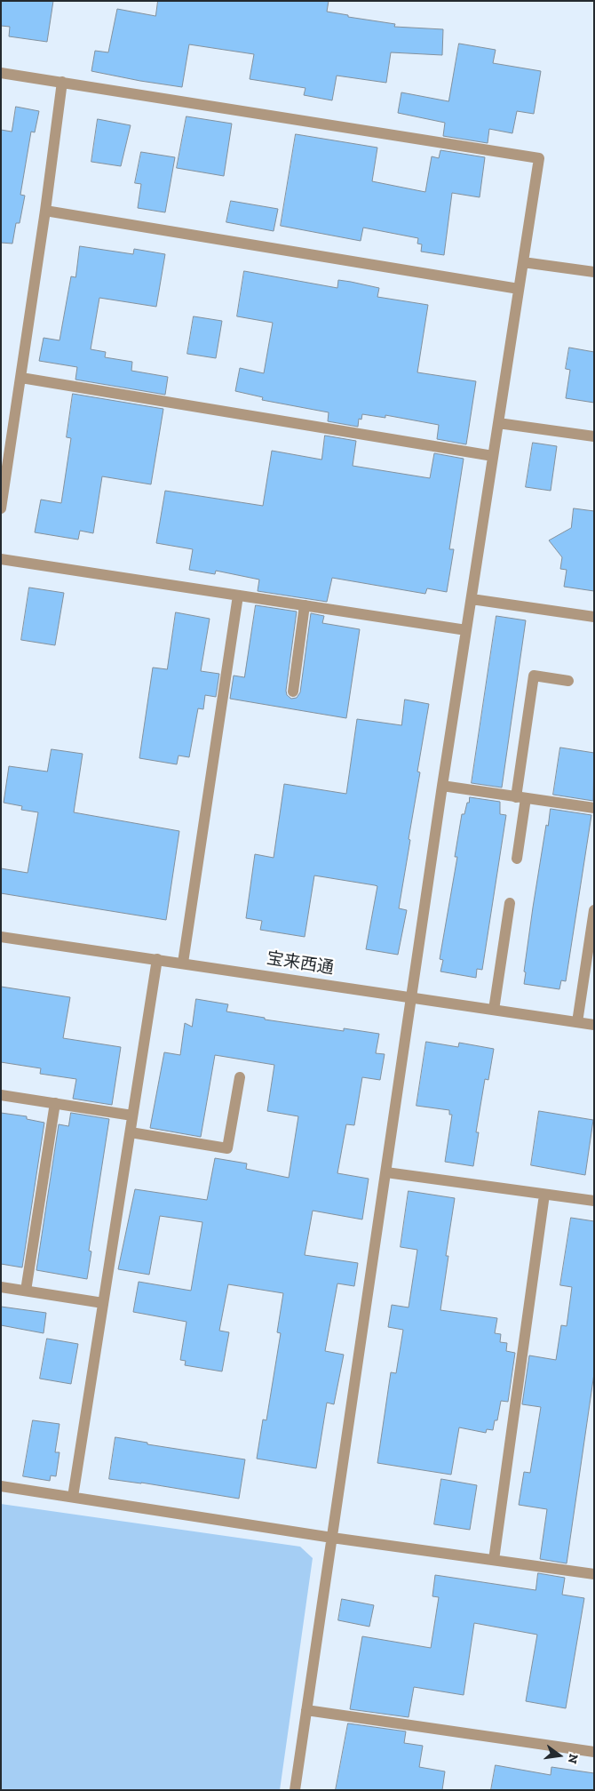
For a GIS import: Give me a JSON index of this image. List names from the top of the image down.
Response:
{
  "streets": {
    "street": ["宝来西通"]
  },
  "north": "right"
}
